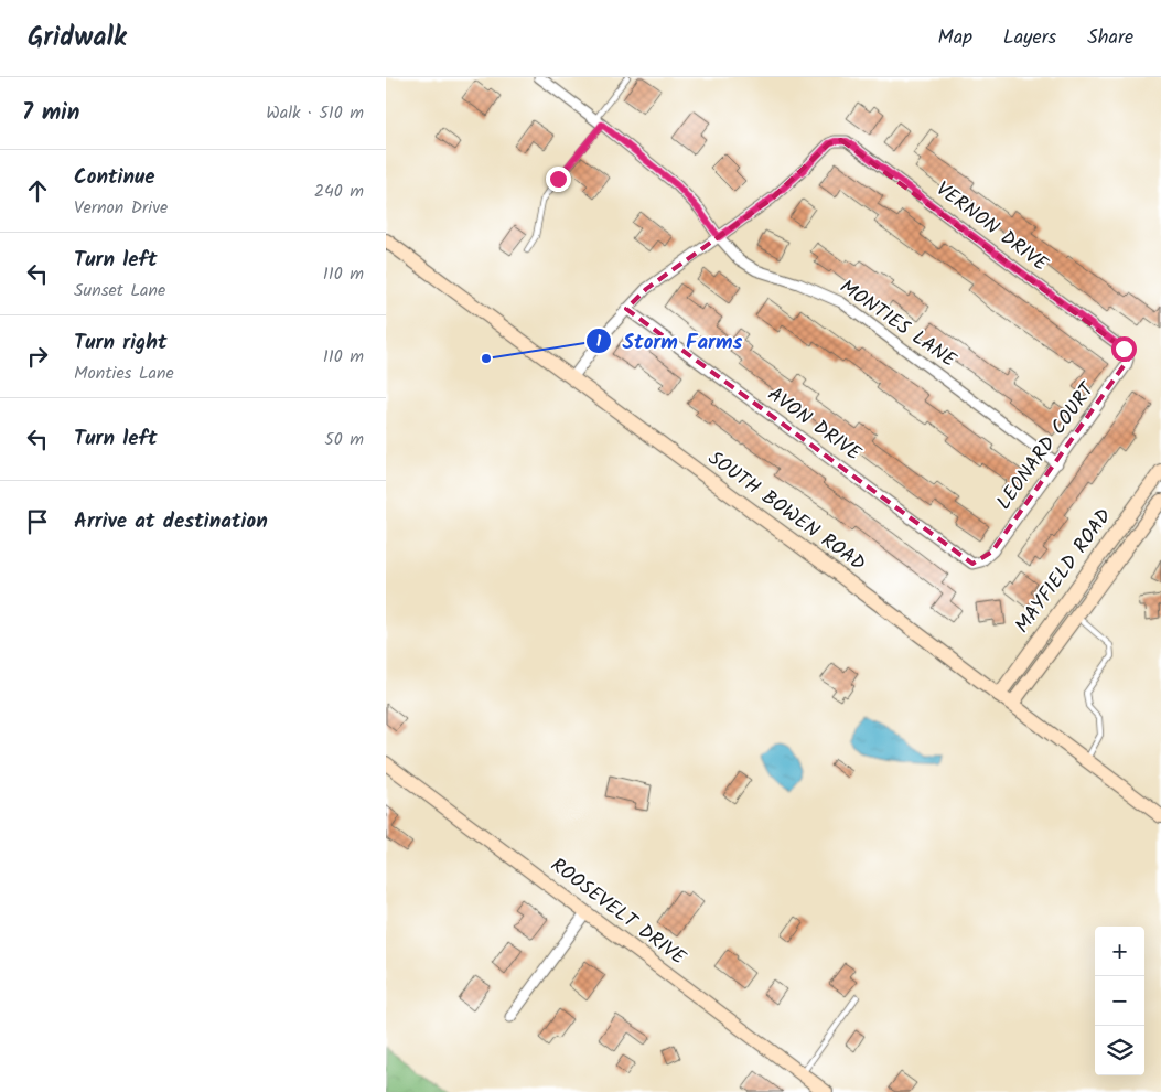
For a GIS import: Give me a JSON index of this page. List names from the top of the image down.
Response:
{
  "streets": {
    "main road": ["SOUTH BOWEN ROAD", "MAYFIELD ROAD", "ROOSEVELT DRIVE"],
    "street": [
      "VERNON DRIVE",
      "MONTIES LANE",
      "AVON DRIVE",
      "LEONARD COURT"
    ]
  },
  "crossings": [
    ["VERNON DRIVE", "MONTIES LANE"],
    ["VERNON DRIVE", "LEONARD COURT"],
    ["MONTIES LANE", "LEONARD COURT"],
    ["AVON DRIVE", "LEONARD COURT"],
    ["SOUTH BOWEN ROAD", "MAYFIELD ROAD"]
  ],
  "places": ["Storm Farms"],
  "page": {
    "header": "Gridwalk",
    "nav": ["Map", "Layers", "Share"],
    "heading": ["7 min", "Walk · 510 m"],
    "list": [
      ["Continue", "Vernon Drive", "240 m"],
      ["Turn left", "Sunset Lane", "110 m"],
      ["Turn right", "Monties Lane", "110 m"],
      ["Turn left", "50 m"],
      "Arrive at destination"
    ],
    "map_buttons": ["+", "−"]
  }
}
